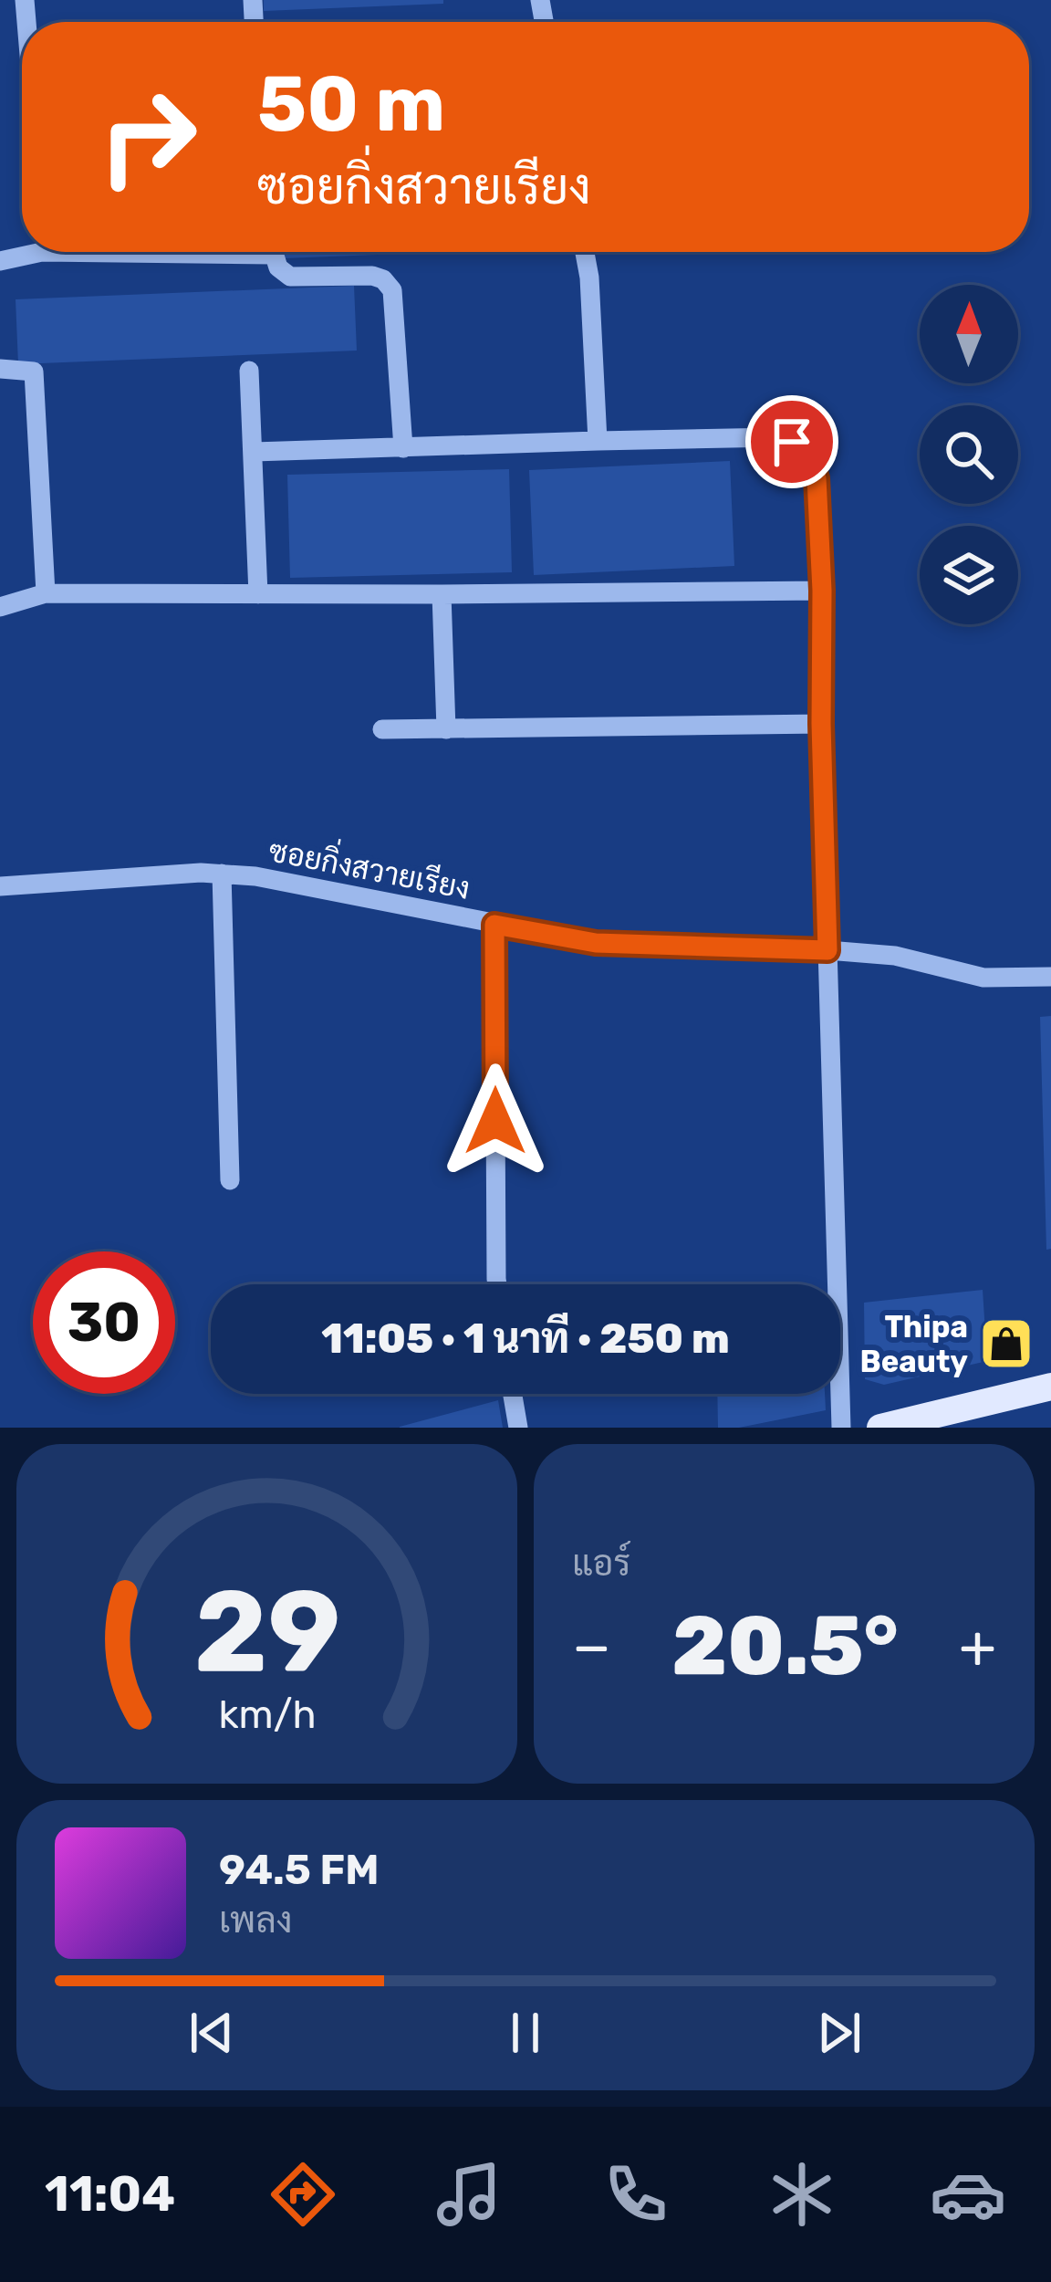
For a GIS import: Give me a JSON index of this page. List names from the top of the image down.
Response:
{
  "streets": {
    "street": ["ซอยกิ่งสวายเรียง"]
  },
  "places": {
    "shop": ["Thipa Beauty"]
  },
  "north": "top",
  "page": {
    "turn": ["50 m", "ซอยกิ่งสวายเรียง"],
    "limit": "30",
    "trip": "11:05 · 1 นาที · 250 m",
    "tile": "แอร์",
    "heat": ["−", "20.5°", "+"],
    "song": ["94.5 FM", "เพลง"],
    "tabs": "11:04",
    "gauge": ["29", "km/h"]
  }
}
